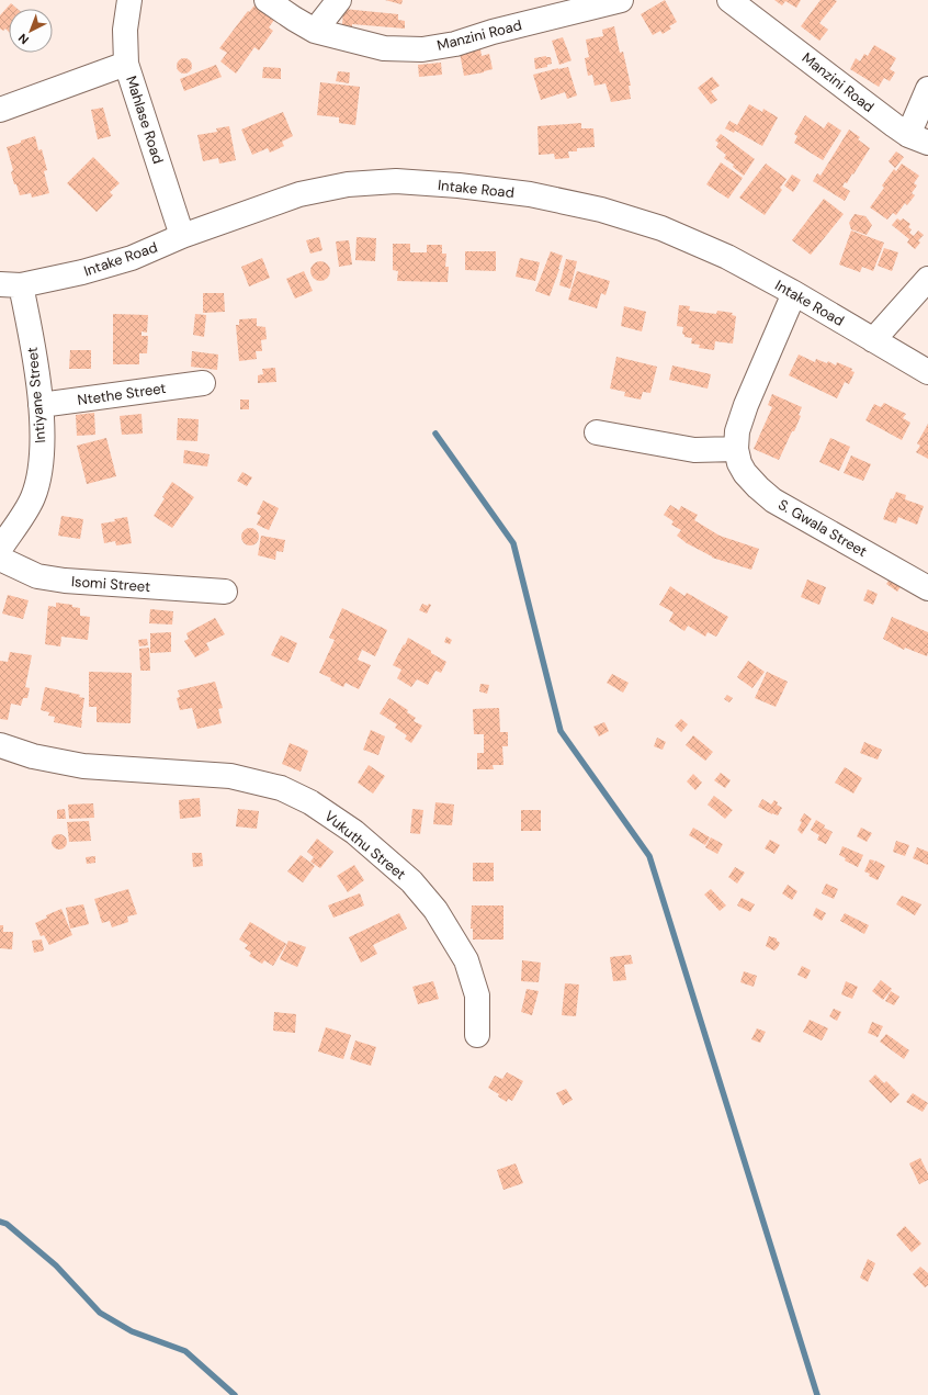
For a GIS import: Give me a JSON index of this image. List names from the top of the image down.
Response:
{
  "streets": {
    "street": [
      "Manzini Road",
      "Mahlase Road",
      "Intake Road",
      "Ntethe Street",
      "Intiyane Street",
      "S. Gwala Street",
      "Isomi Street",
      "Vukuthu Street"
    ]
  },
  "crossings": [
    ["Mahlase Road", "Intake Road"],
    ["Intake Road", "Intiyane Street"],
    ["Intake Road", "S. Gwala Street"],
    ["Ntethe Street", "Intiyane Street"]
  ],
  "north": "bottom left"
}
